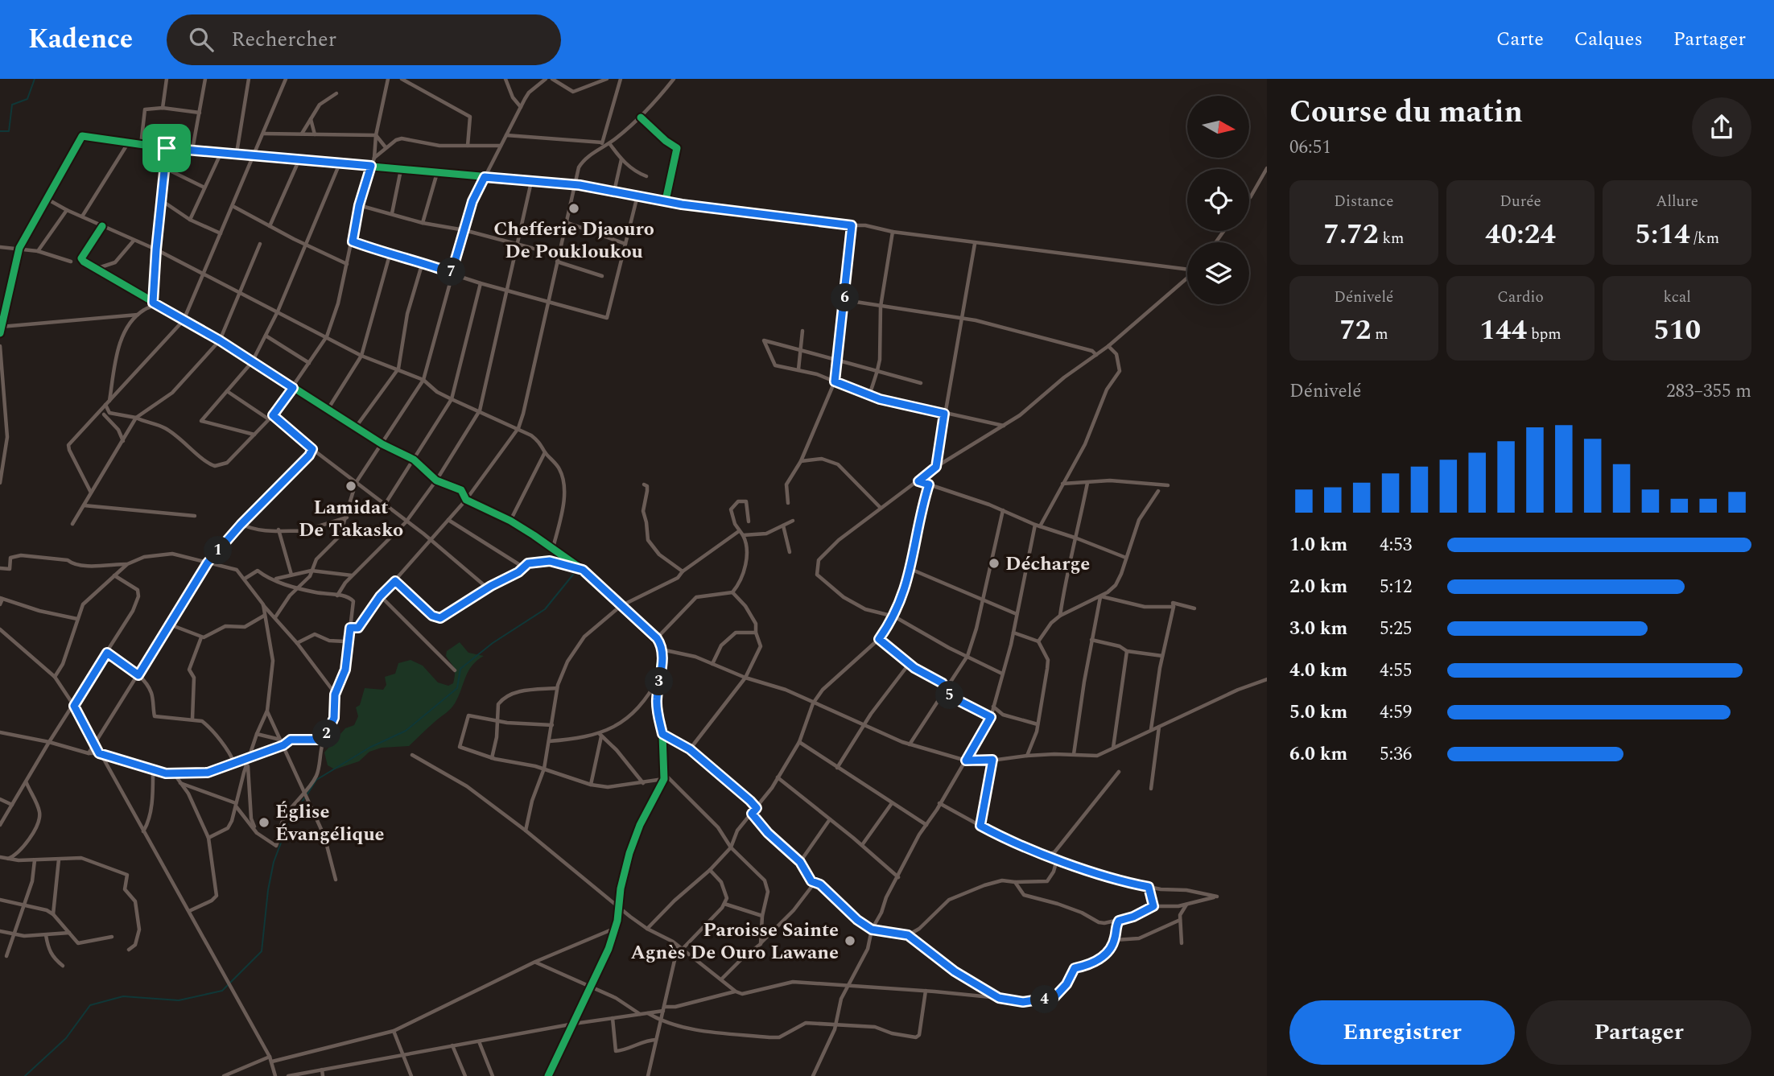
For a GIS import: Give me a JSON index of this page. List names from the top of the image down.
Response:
{
  "places": [
    "Chefferie Djaouro De Poukloukou",
    "Lamidat De Takasko",
    "Décharge",
    "Église Évangélique",
    "Paroisse Sainte Agnès De Ouro Lawane"
  ],
  "north": "right",
  "page": {
    "header": "Kadence",
    "search": "Rechercher",
    "nav": ["Carte", "Calques", "Partager"],
    "heading": ["Course du matin", "06:51"],
    "stats": [
      ["Distance", "7.72 km"],
      ["Durée", "40:24"],
      ["Allure", "5:14 /km"],
      ["Dénivelé", "72 m"],
      ["Cardio", "144 bpm"],
      ["kcal", "510"]
    ],
    "pins": [
      "7",
      "6",
      "1",
      "3",
      "5",
      "2",
      "4"
    ],
    "chart": ["Dénivelé", "283–355 m"],
    "list": [
      {
        "name": "1.0 km",
        "note": "4:53"
      },
      {
        "name": "2.0 km",
        "note": "5:12"
      },
      {
        "name": "3.0 km",
        "note": "5:25"
      },
      {
        "name": "4.0 km",
        "note": "4:55"
      },
      {
        "name": "5.0 km",
        "note": "4:59"
      },
      {
        "name": "6.0 km",
        "note": "5:36"
      }
    ],
    "buttons": ["Enregistrer", "Partager"]
  }
}
